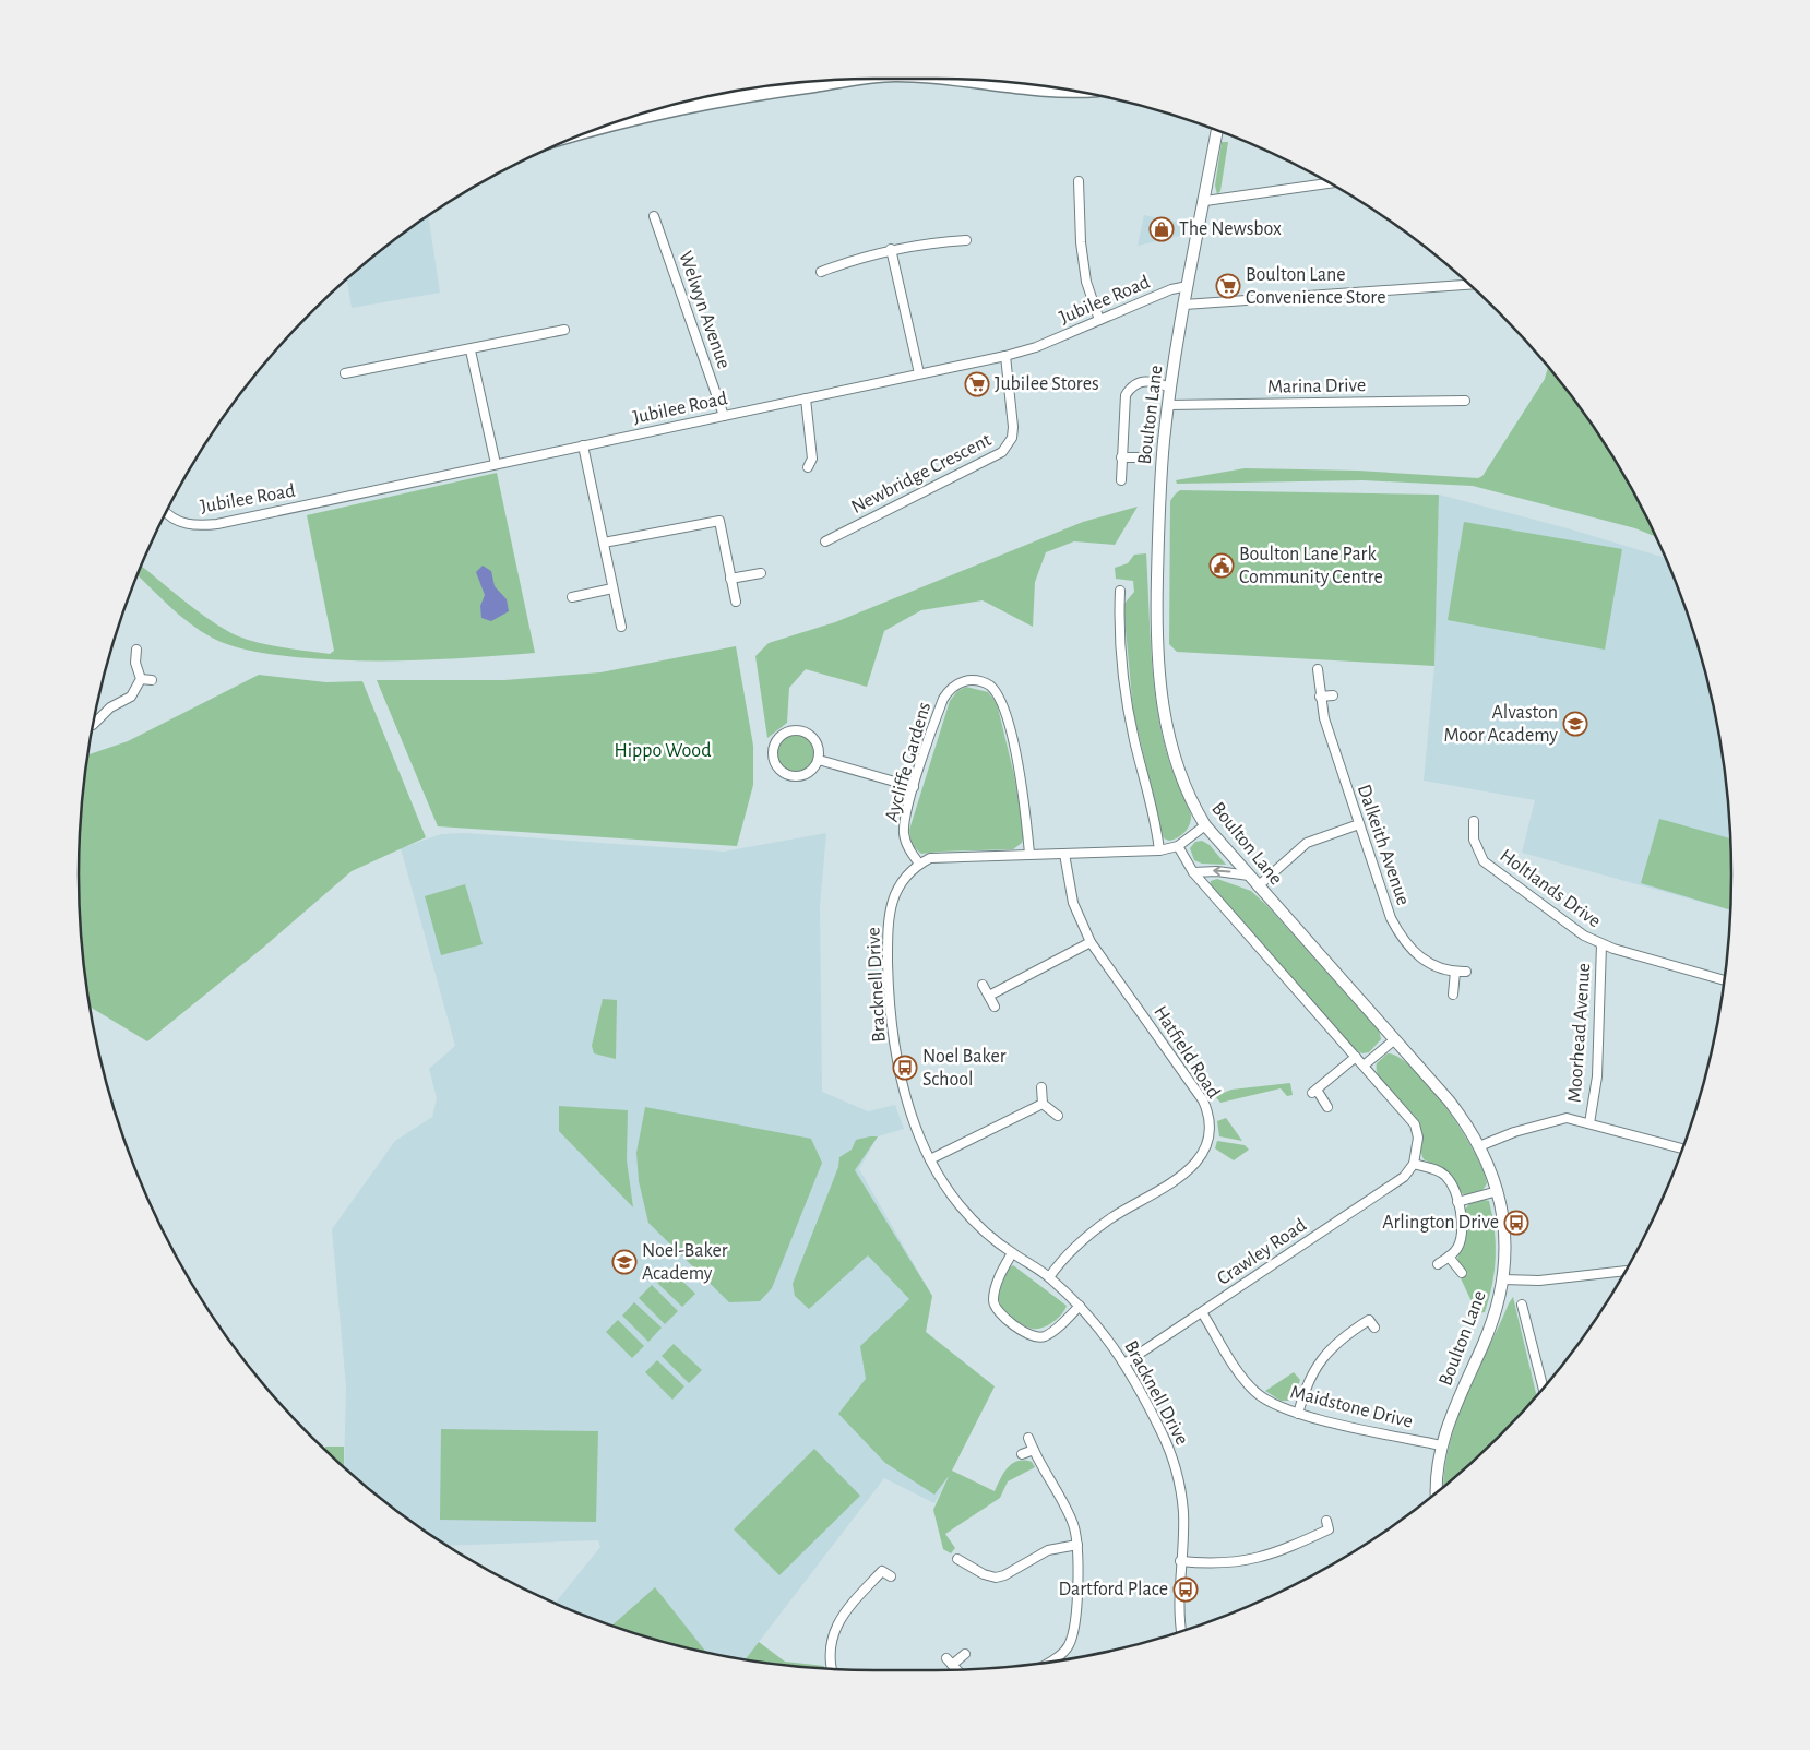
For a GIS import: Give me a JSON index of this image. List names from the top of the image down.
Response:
{
  "streets": {
    "street": [
      "Jubilee Road",
      "Welwyn Avenue",
      "Marina Drive",
      "Boulton Lane",
      "Newbridge Crescent",
      "Aycliffe Gardens",
      "Dalkeith Avenue",
      "Holtlands Drive",
      "Bracknell Drive",
      "Moorhead Avenue",
      "Hatfield Road",
      "Crawley Road",
      "Maidstone Drive"
    ]
  },
  "crossings": [
    ["Jubilee Road", "Welwyn Avenue"],
    ["Jubilee Road", "Boulton Lane"],
    ["Jubilee Road", "Newbridge Crescent"],
    ["Marina Drive", "Boulton Lane"],
    ["Boulton Lane", "Bracknell Drive"],
    ["Boulton Lane", "Maidstone Drive"],
    ["Aycliffe Gardens", "Bracknell Drive"],
    ["Holtlands Drive", "Moorhead Avenue"],
    ["Bracknell Drive", "Hatfield Road"],
    ["Bracknell Drive", "Crawley Road"],
    ["Crawley Road", "Maidstone Drive"]
  ],
  "parks": ["Hippo Wood"],
  "places": {
    "shop": ["The Newsbox"],
    "supermarket": ["Boulton Lane Convenience Store", "Jubilee Stores"],
    "public building": ["Boulton Lane Park Community Centre"],
    "school or university": ["Alvaston Moor Academy", "Noel-Baker Academy"],
    "bus stop": ["Noel Baker School", "Arlington Drive", "Dartford Place"]
  }
}
